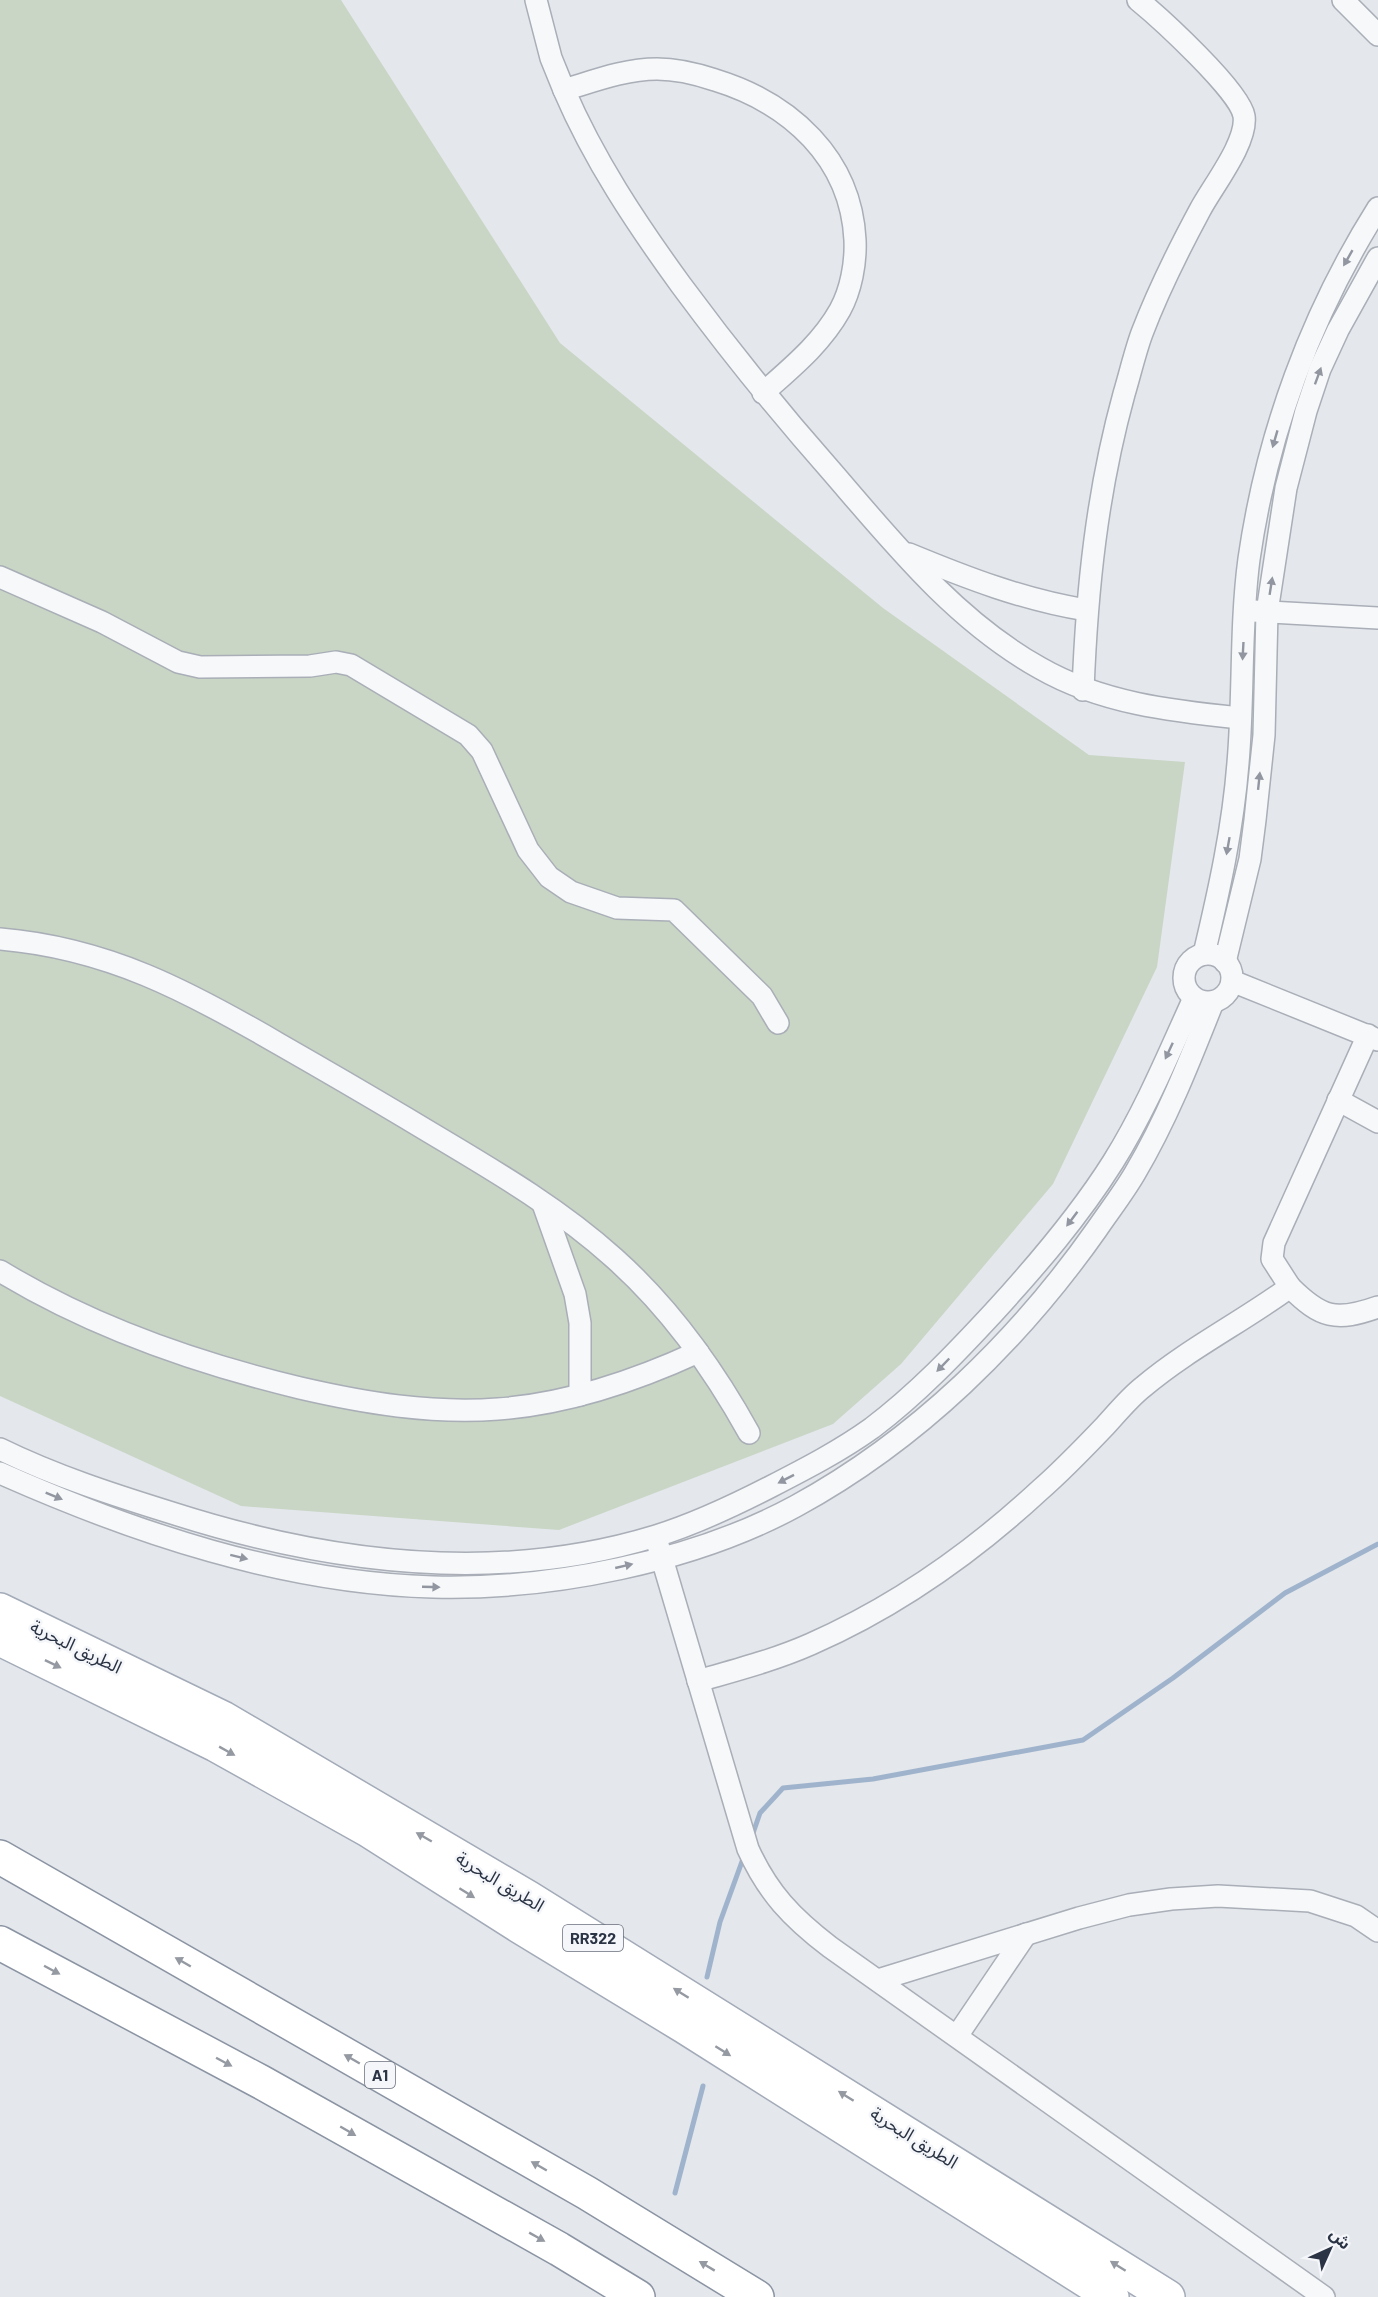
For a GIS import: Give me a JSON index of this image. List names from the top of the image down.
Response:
{
  "streets": {
    "main road": ["الطريق البحرية", "RR322", "A1"]
  },
  "north": "top right"
}
